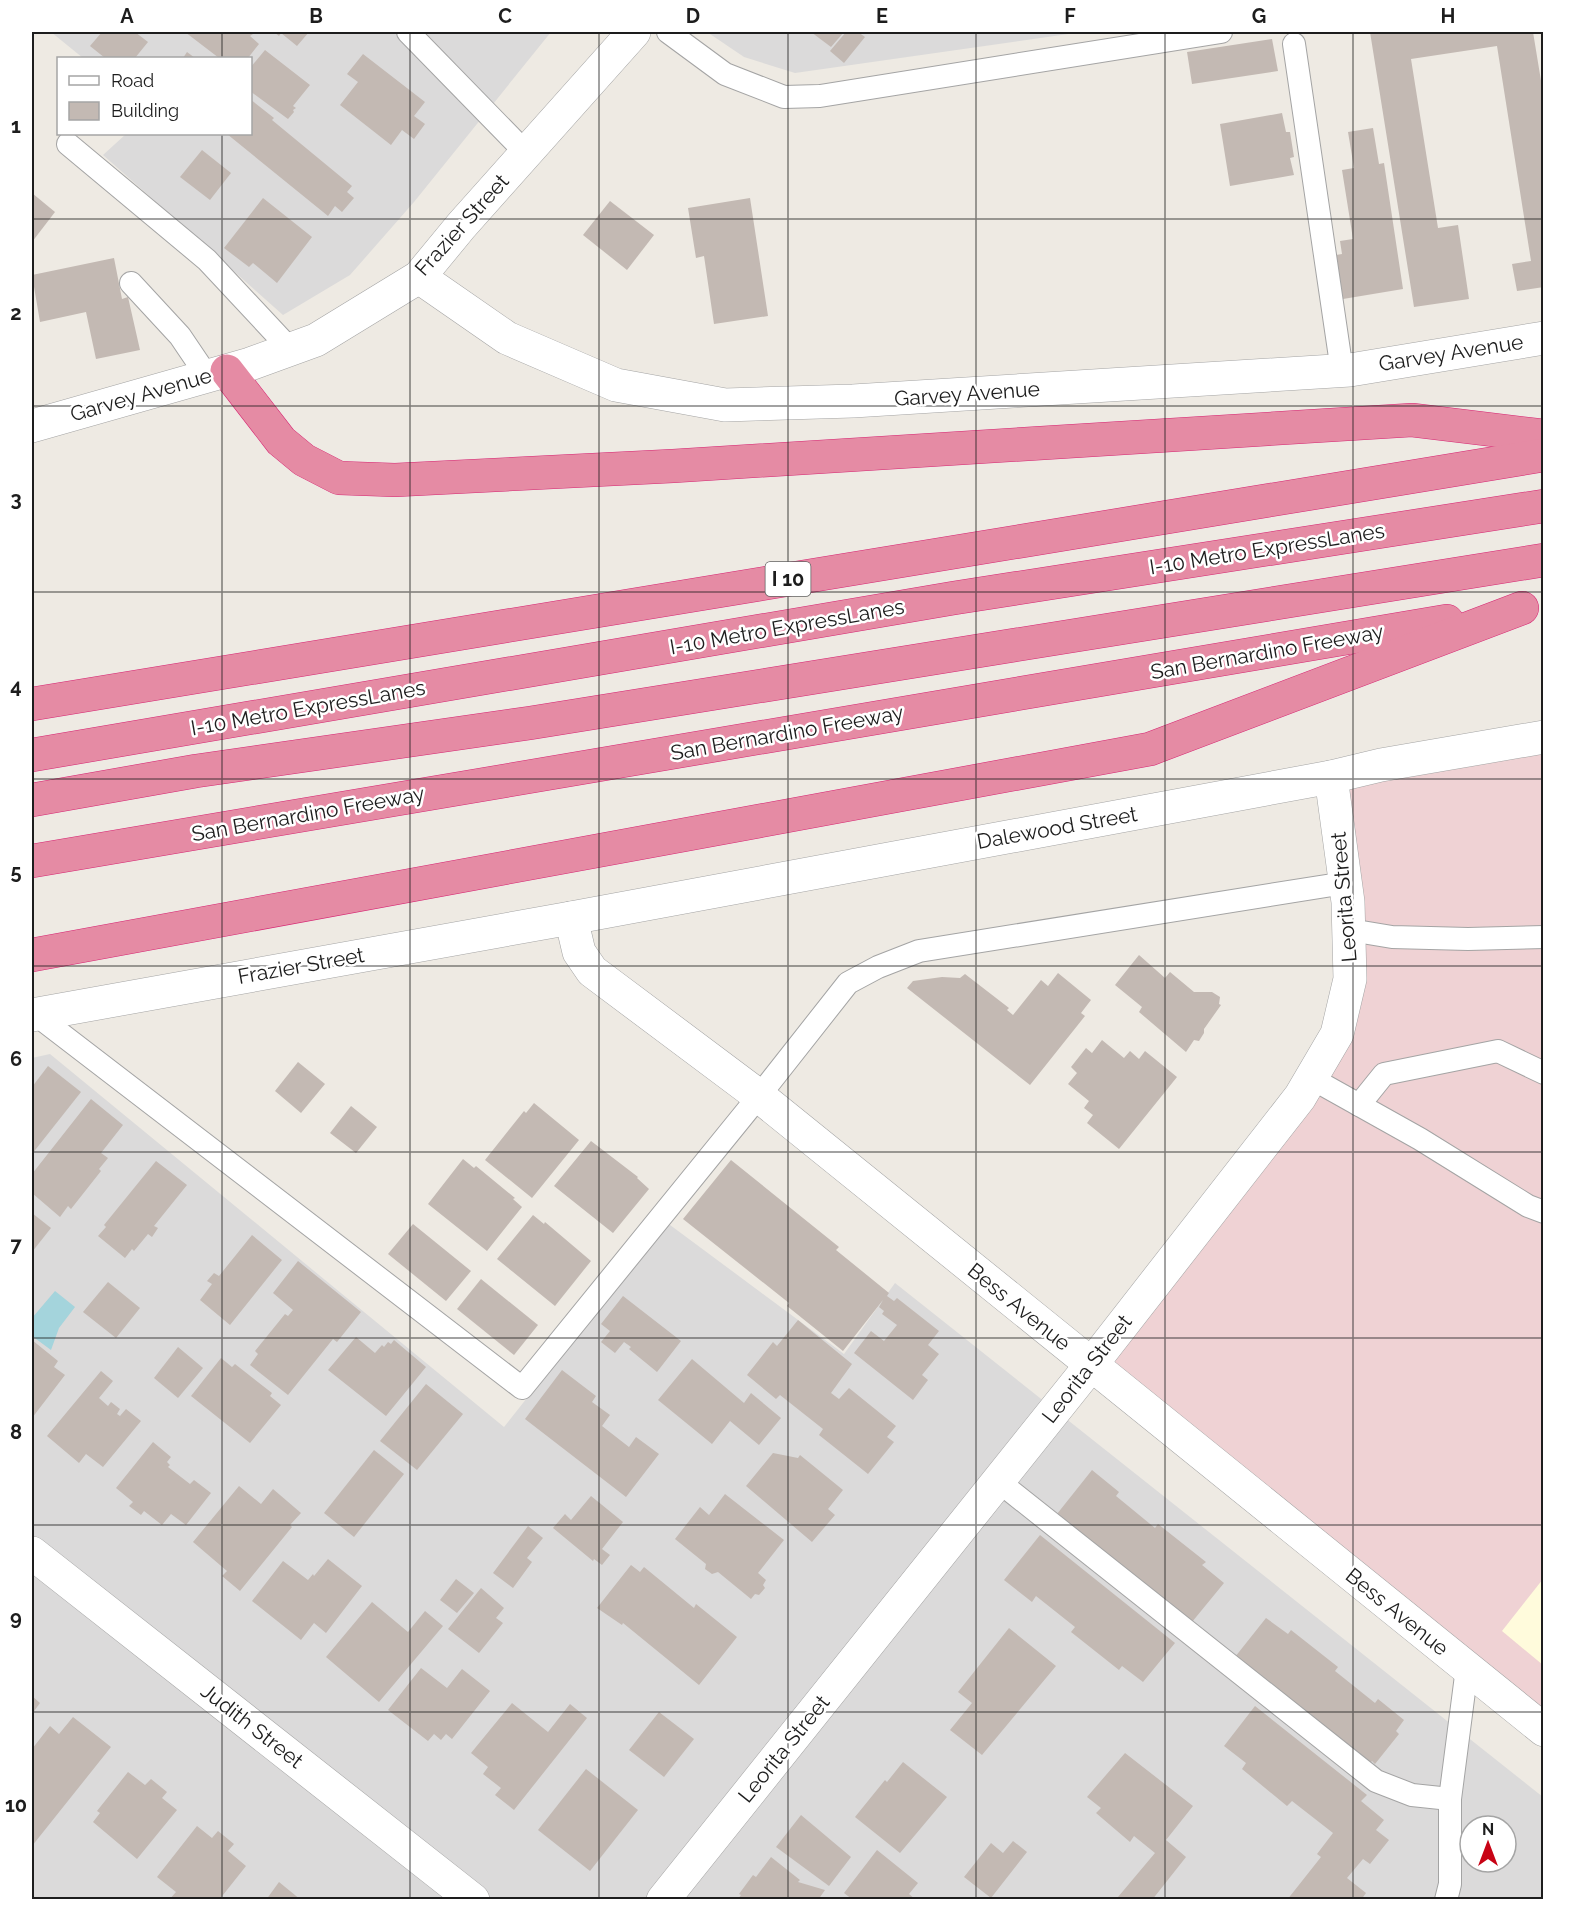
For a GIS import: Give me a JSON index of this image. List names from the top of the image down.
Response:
{
  "streets": {
    "highway": ["I-10 Metro ExpressLanes", "I 10", "San Bernardino Freeway"],
    "street": [
      "Frazier Street",
      "Garvey Avenue",
      "Dalewood Street",
      "Leorita Street",
      "Bess Avenue",
      "Judith Street"
    ]
  },
  "crossings": [
    ["Frazier Street", "Garvey Avenue"],
    ["Frazier Street", "Dalewood Street"],
    ["Frazier Street", "Bess Avenue"],
    ["Dalewood Street", "Leorita Street"],
    ["Dalewood Street", "Bess Avenue"],
    ["Leorita Street", "Bess Avenue"]
  ],
  "legend": ["Road", "Building"],
  "north": "top",
  "grid": {
    "columns": [
      "A",
      "B",
      "C",
      "D",
      "E",
      "F",
      "G",
      "H"
    ],
    "rows": [
      "1",
      "2",
      "3",
      "4",
      "5",
      "6",
      "7",
      "8",
      "9",
      "10"
    ]
  }
}
